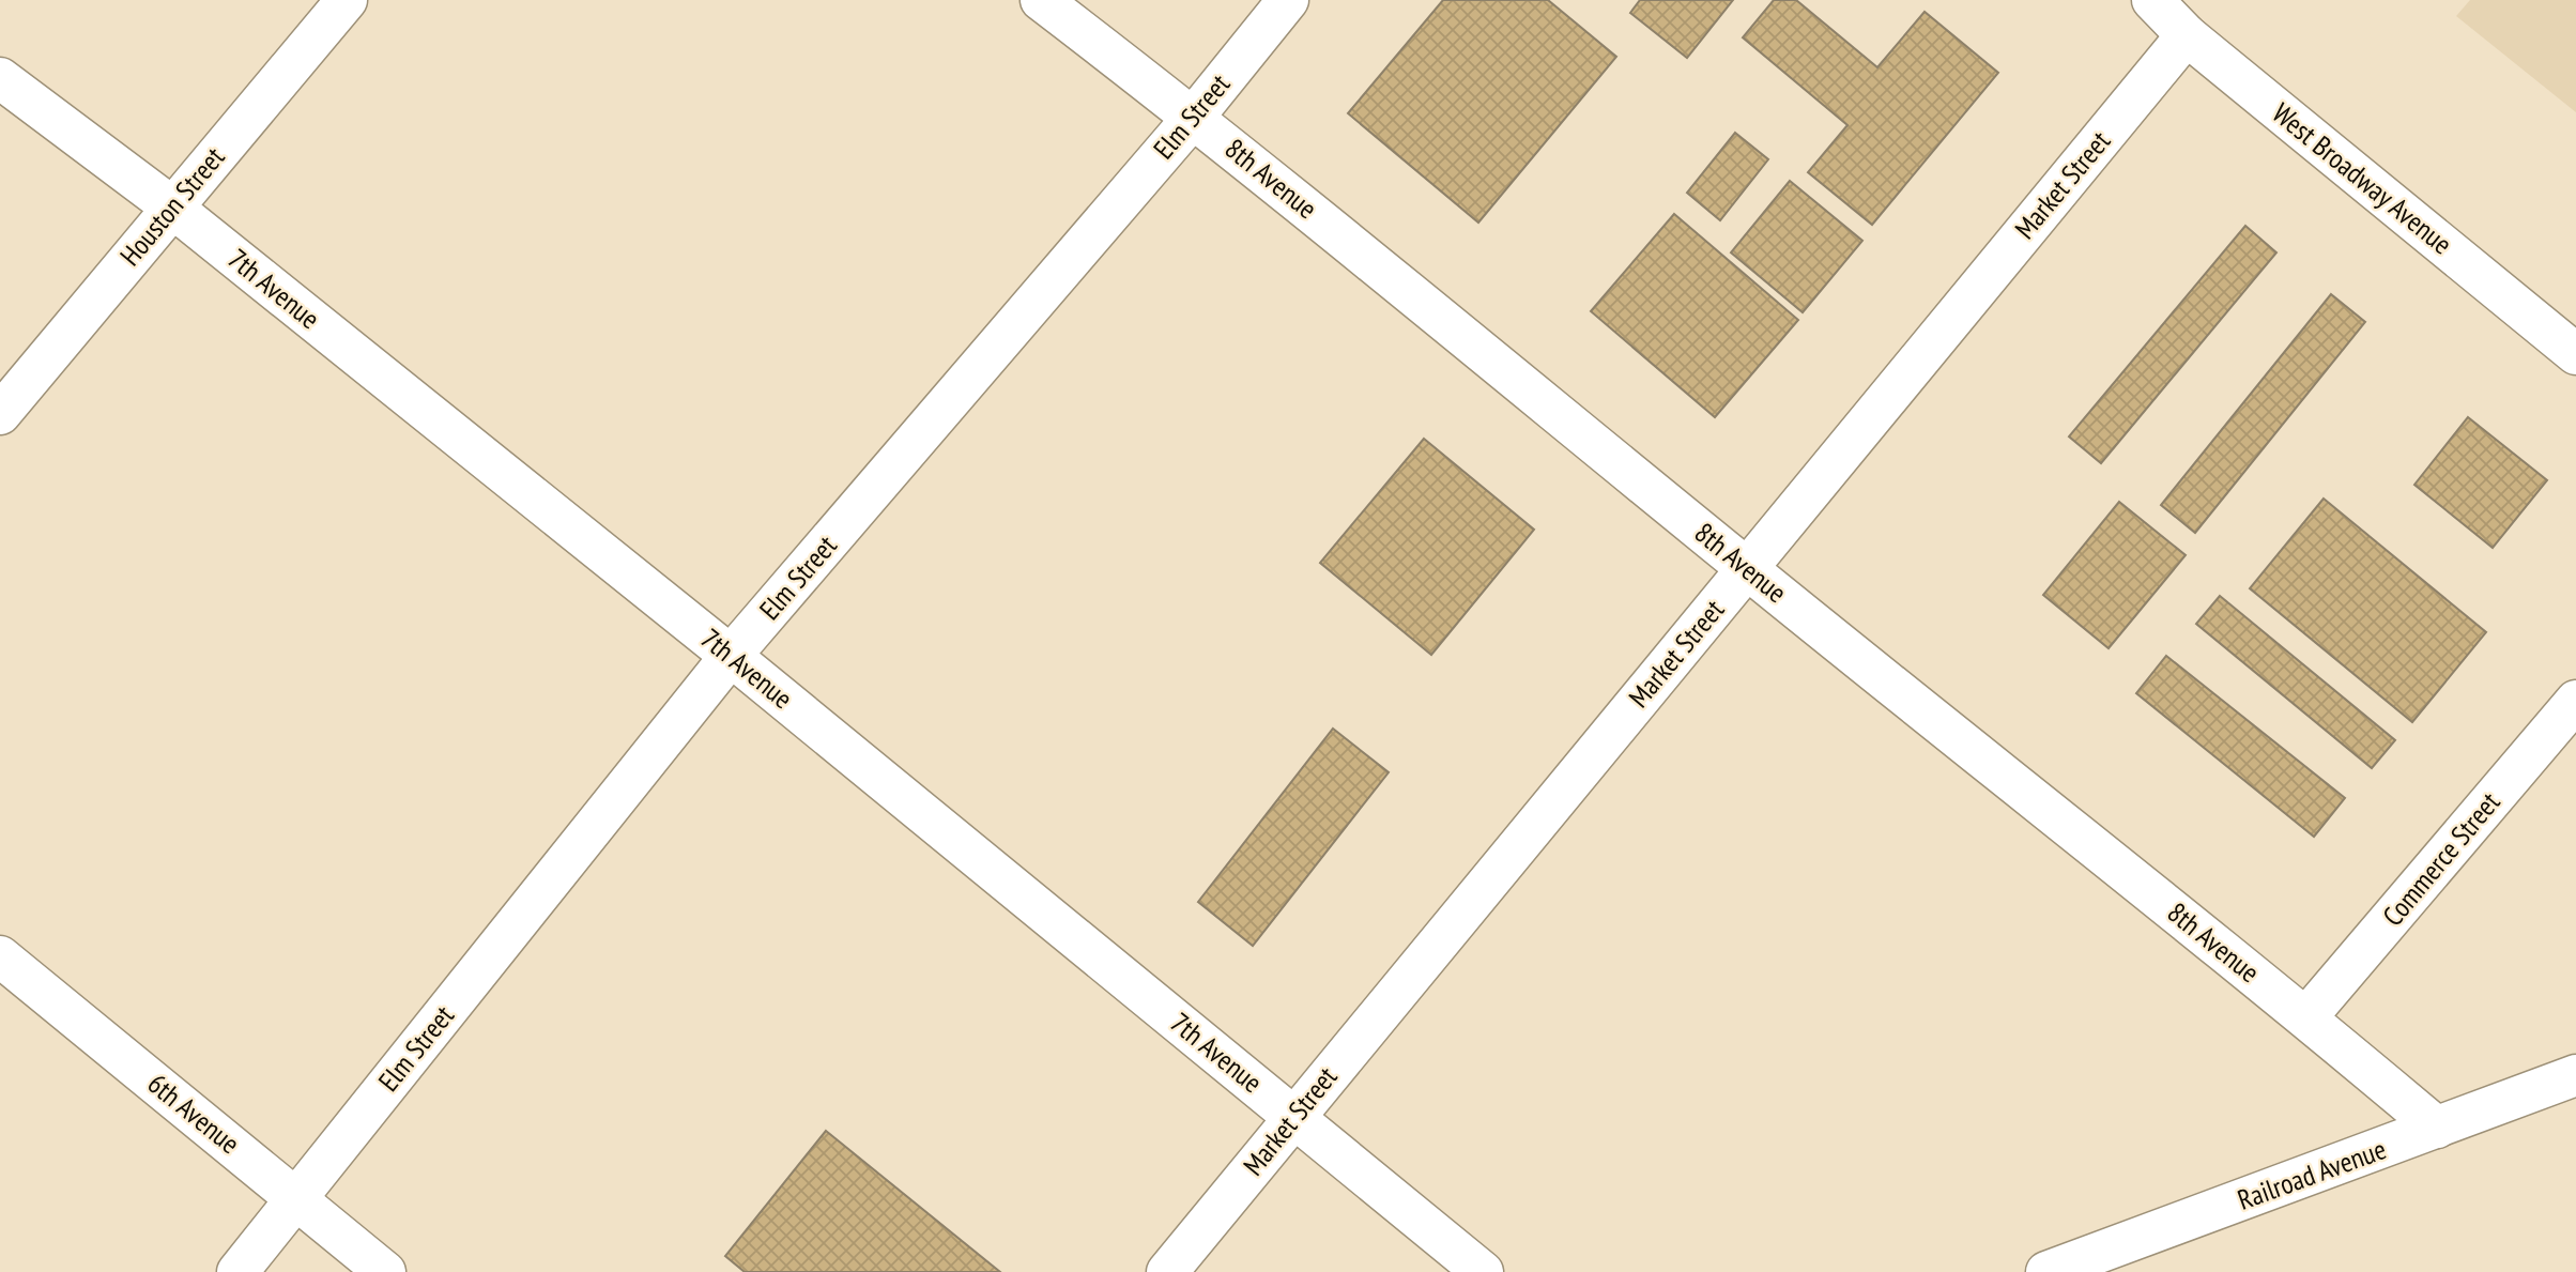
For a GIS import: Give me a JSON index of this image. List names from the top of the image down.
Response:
{
  "streets": {
    "street": [
      "Elm Street",
      "8th Avenue",
      "West Broadway Avenue",
      "Market Street",
      "Houston Street",
      "7th Avenue",
      "Commerce Street",
      "6th Avenue",
      "Railroad Avenue"
    ]
  },
  "crossings": [
    ["Elm Street", "8th Avenue"],
    ["Elm Street", "7th Avenue"],
    ["Elm Street", "6th Avenue"],
    ["8th Avenue", "Market Street"],
    ["8th Avenue", "Commerce Street"],
    ["8th Avenue", "Railroad Avenue"],
    ["West Broadway Avenue", "Market Street"],
    ["Market Street", "7th Avenue"],
    ["Houston Street", "7th Avenue"]
  ]
}
